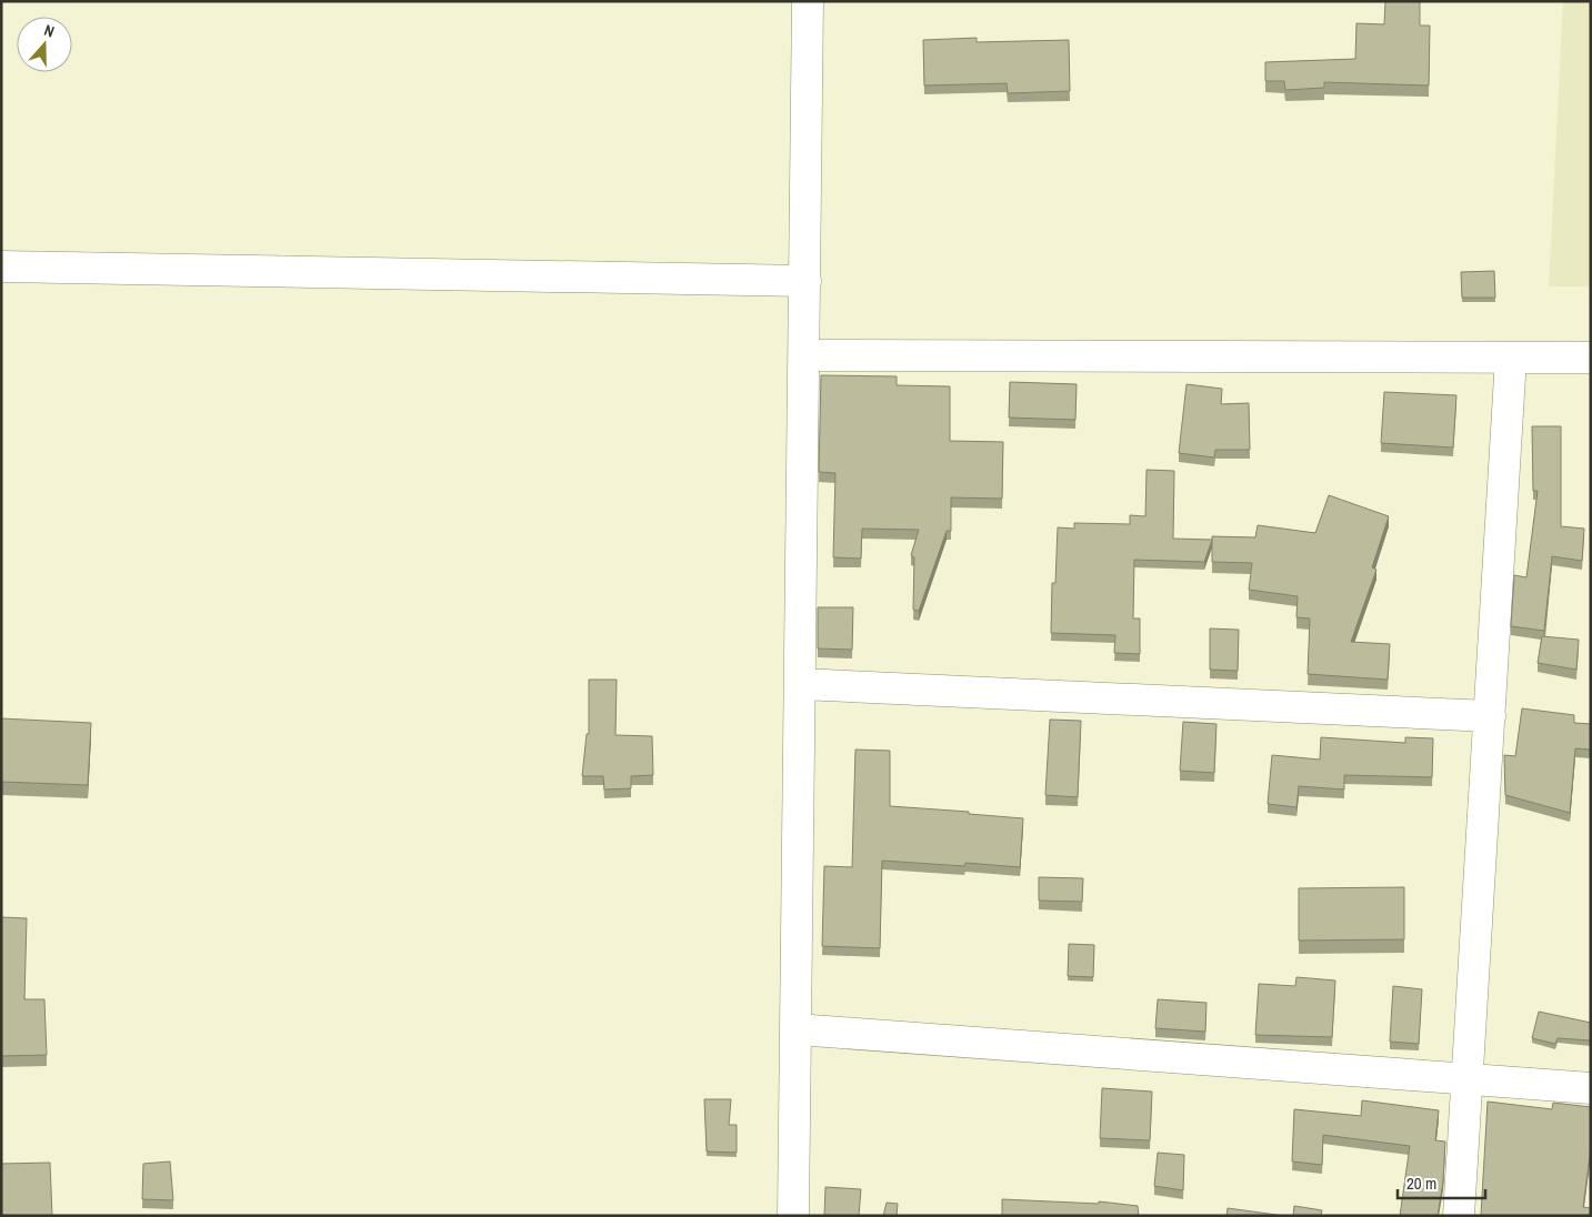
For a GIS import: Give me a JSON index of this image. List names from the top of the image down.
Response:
{
  "scale_bar": "20 m",
  "north": "top"
}
